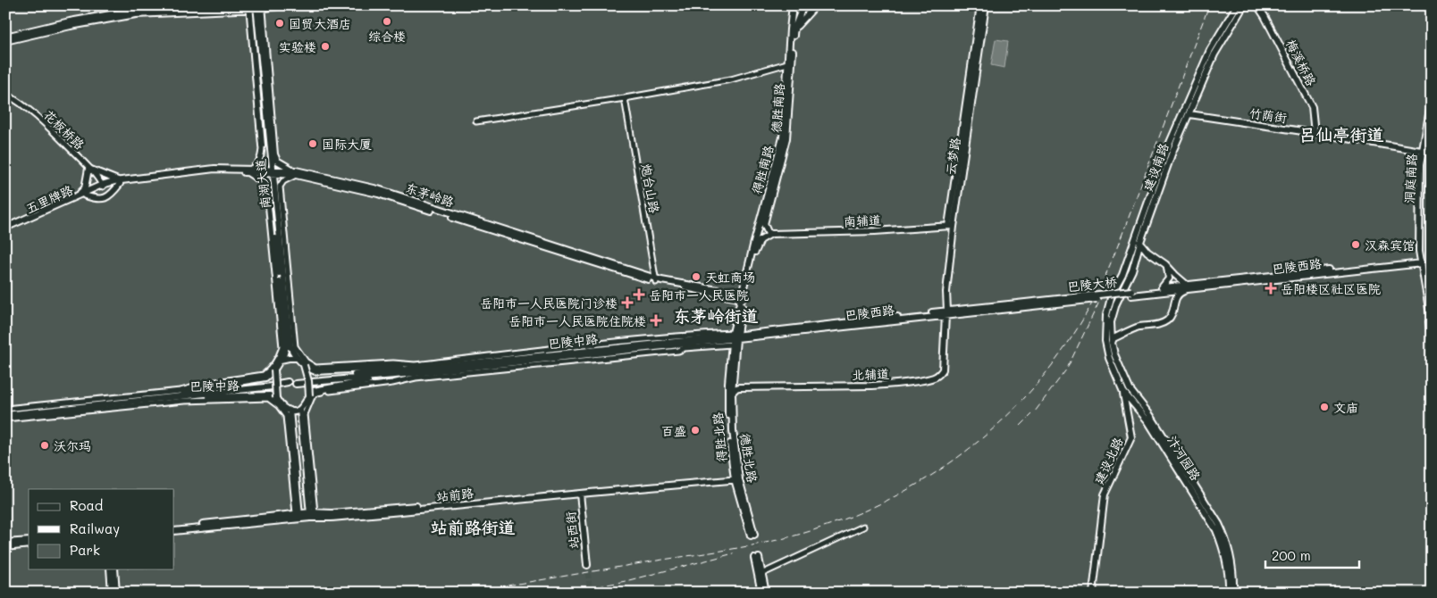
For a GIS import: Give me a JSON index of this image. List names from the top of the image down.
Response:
{
  "streets": {
    "main road": [
      "梅溪桥路",
      "德胜南路",
      "竹荫街",
      "云梦路",
      "建设南路",
      "得胜南路",
      "洞庭南路",
      "南湖大道",
      "东茅岭路",
      "五里牌路",
      "南辅道",
      "巴陵西路",
      "巴陵大桥",
      "巴陵中路",
      "北辅道",
      "得胜北路",
      "德胜北路",
      "汴河园路",
      "建设北路",
      "站前路",
      "站西街"
    ],
    "street": ["花板桥路", "炮台山路"]
  },
  "crossings": [
    ["梅溪桥路", "竹荫街"],
    ["德胜南路", "得胜南路"],
    ["德胜南路", "南辅道"],
    ["竹荫街", "建设南路"],
    ["竹荫街", "洞庭南路"],
    ["花板桥路", "东茅岭路"],
    ["花板桥路", "五里牌路"],
    ["云梦路", "南辅道"],
    ["云梦路", "巴陵西路"],
    ["云梦路", "北辅道"],
    ["建设南路", "汴河园路"],
    ["得胜南路", "东茅岭路"],
    ["得胜南路", "南辅道"],
    ["得胜南路", "巴陵西路"],
    ["得胜南路", "巴陵中路"],
    ["得胜南路", "得胜北路"],
    ["得胜南路", "德胜北路"],
    ["洞庭南路", "巴陵西路"],
    ["南湖大道", "东茅岭路"],
    ["南湖大道", "巴陵中路"],
    ["炮台山路", "东茅岭路"],
    ["东茅岭路", "五里牌路"],
    ["巴陵西路", "巴陵大桥"],
    ["巴陵西路", "巴陵中路"],
    ["巴陵西路", "北辅道"],
    ["巴陵西路", "得胜北路"],
    ["巴陵中路", "得胜北路"],
    ["得胜北路", "德胜北路"],
    ["得胜北路", "站前路"],
    ["德胜北路", "站前路"],
    ["汴河园路", "建设北路"],
    ["站前路", "站西街"]
  ],
  "districts": ["吕仙亭街道", "东茅岭街道", "站前路街道"],
  "places": {
    "other": [
      "综合楼",
      "国贸大酒店",
      "实验楼",
      "国际大厦",
      "汉森宾馆",
      "天虹商场",
      "文庙",
      "百盛",
      "沃尔玛"
    ],
    "health": [
      "岳阳楼区社区医院",
      "岳阳市一人民医院",
      "岳阳市一人民医院门诊楼",
      "岳阳市一人民医院住院楼"
    ]
  },
  "legend": ["Road", "Railway", "Park"],
  "scale_bar": "200 m"
}
